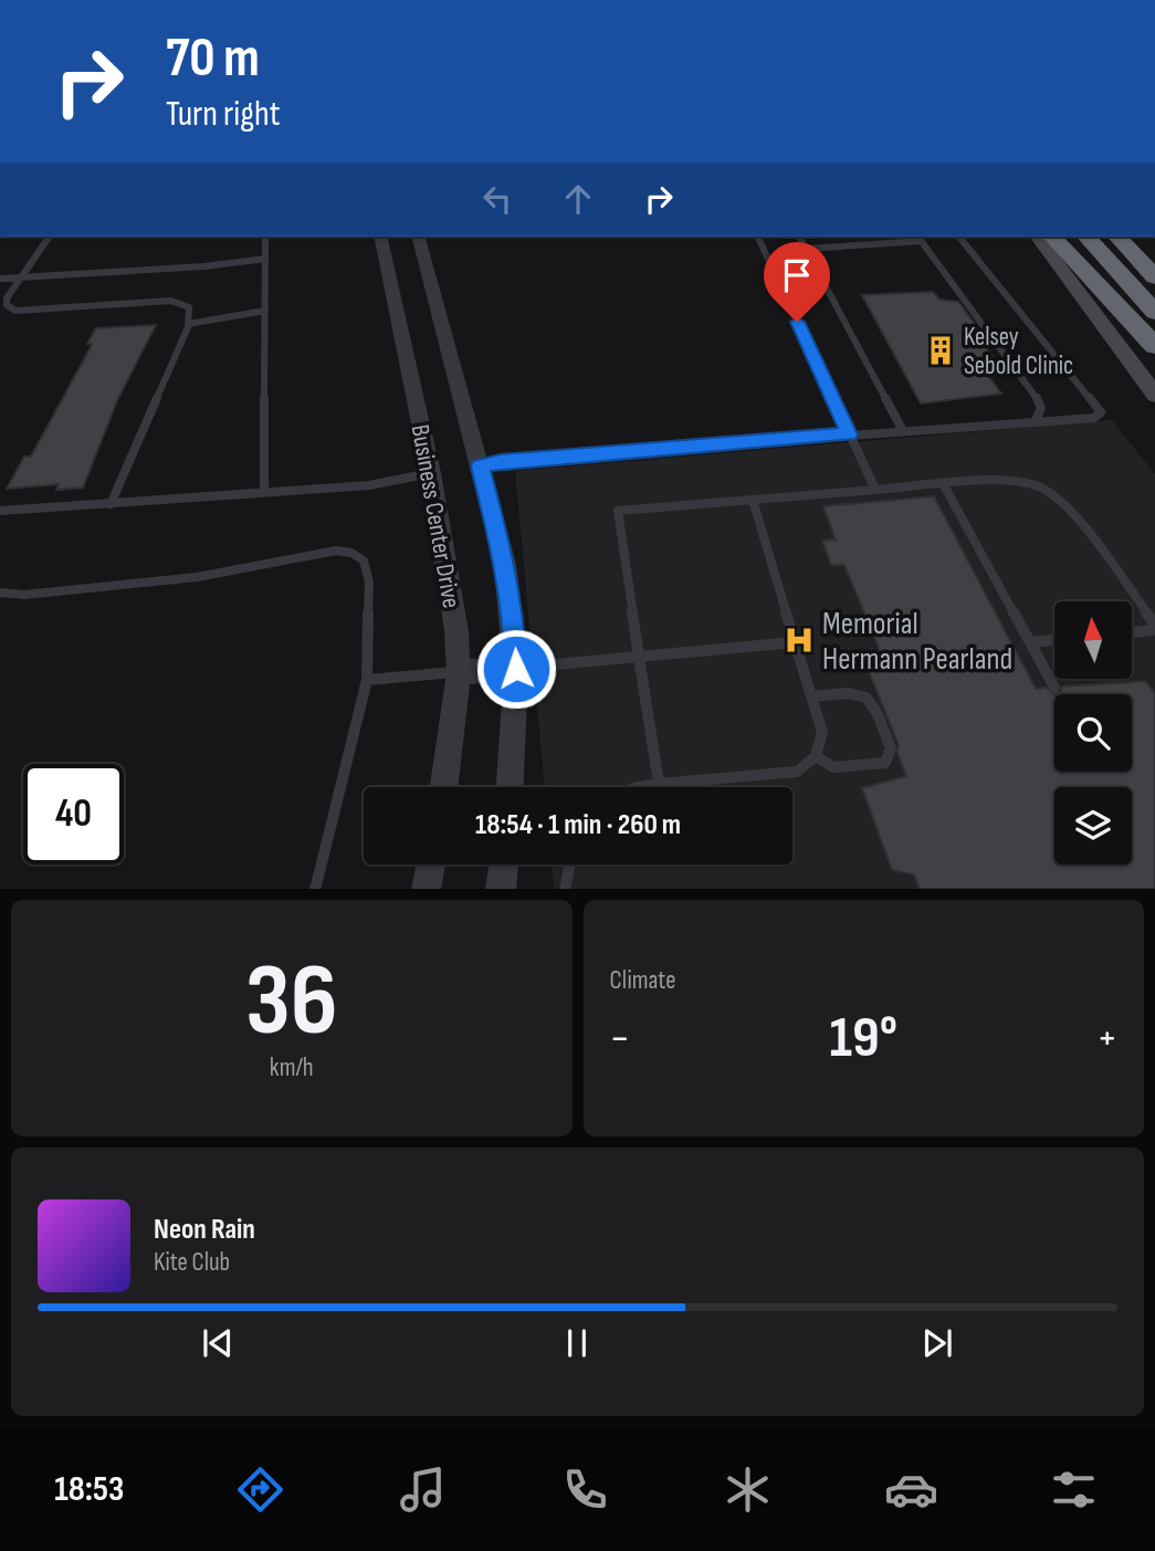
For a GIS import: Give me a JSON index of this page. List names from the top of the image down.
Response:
{
  "streets": {
    "street": ["Business Center Drive"]
  },
  "places": {
    "building": ["Kelsey Sebold Clinic"],
    "hospital": ["Memorial Hermann Pearland"]
  },
  "north": "top",
  "page": {
    "turn": ["70 m", "Turn right"],
    "limit": "40",
    "trip": "18:54 · 1 min · 260 m",
    "tile": [
      ["36", "km/h"],
      "Climate"
    ],
    "heat": ["−", "19°", "+"],
    "song": ["Neon Rain", "Kite Club"],
    "tabs": "18:53"
  }
}
